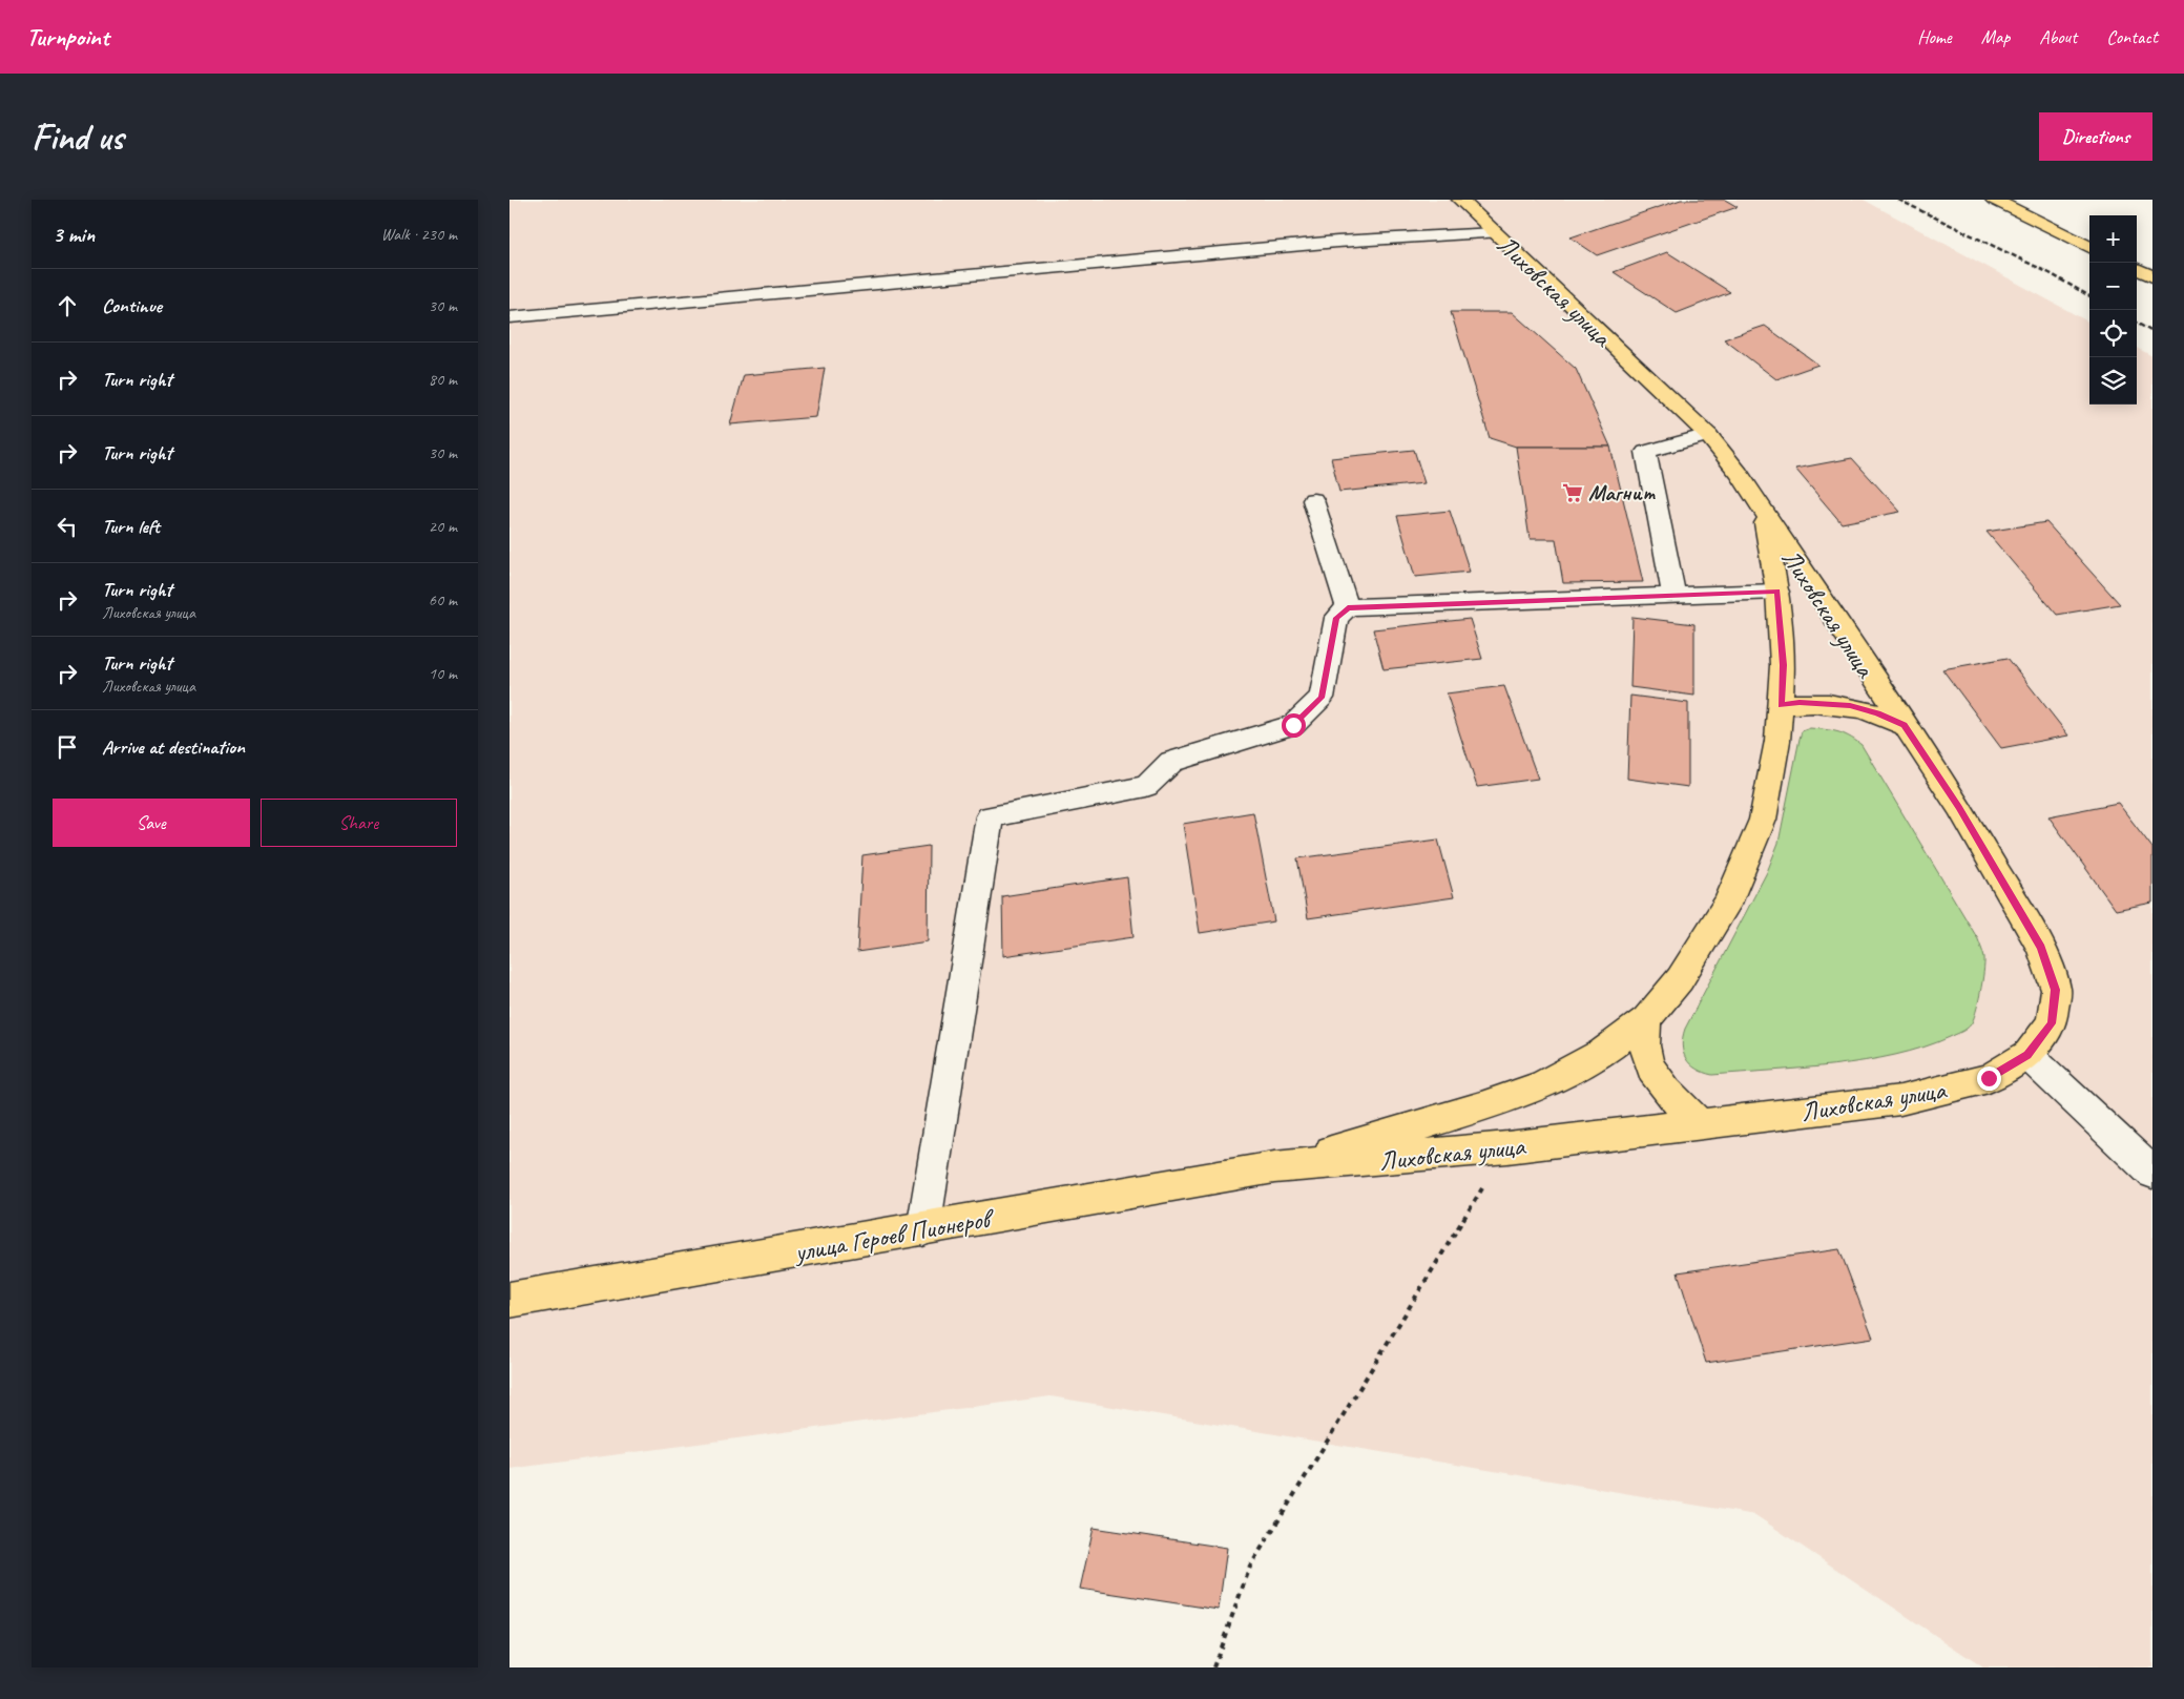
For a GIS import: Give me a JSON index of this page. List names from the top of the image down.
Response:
{
  "streets": {
    "main road": ["Лиховская улица", "улица Героев Пионеров"]
  },
  "crossings": [
    ["Лиховская улица", "улица Героев Пионеров"]
  ],
  "places": {
    "supermarket": ["Магнит"]
  },
  "page": {
    "header": "Turnpoint",
    "nav": [
      "Home",
      "Map",
      "About",
      "Contact"
    ],
    "buttons": [
      "Directions",
      ["Save", "Share"]
    ],
    "title": "Find us",
    "heading": ["3 min", "Walk · 230 m"],
    "map_buttons": ["+", "−"],
    "list": [
      ["Continue", "30 m"],
      ["Turn right", "80 m"],
      ["Turn right", "30 m"],
      ["Turn left", "20 m"],
      ["Turn right", "Лиховская улица", "60 m"],
      ["Turn right", "Лиховская улица", "10 m"],
      "Arrive at destination"
    ]
  }
}
